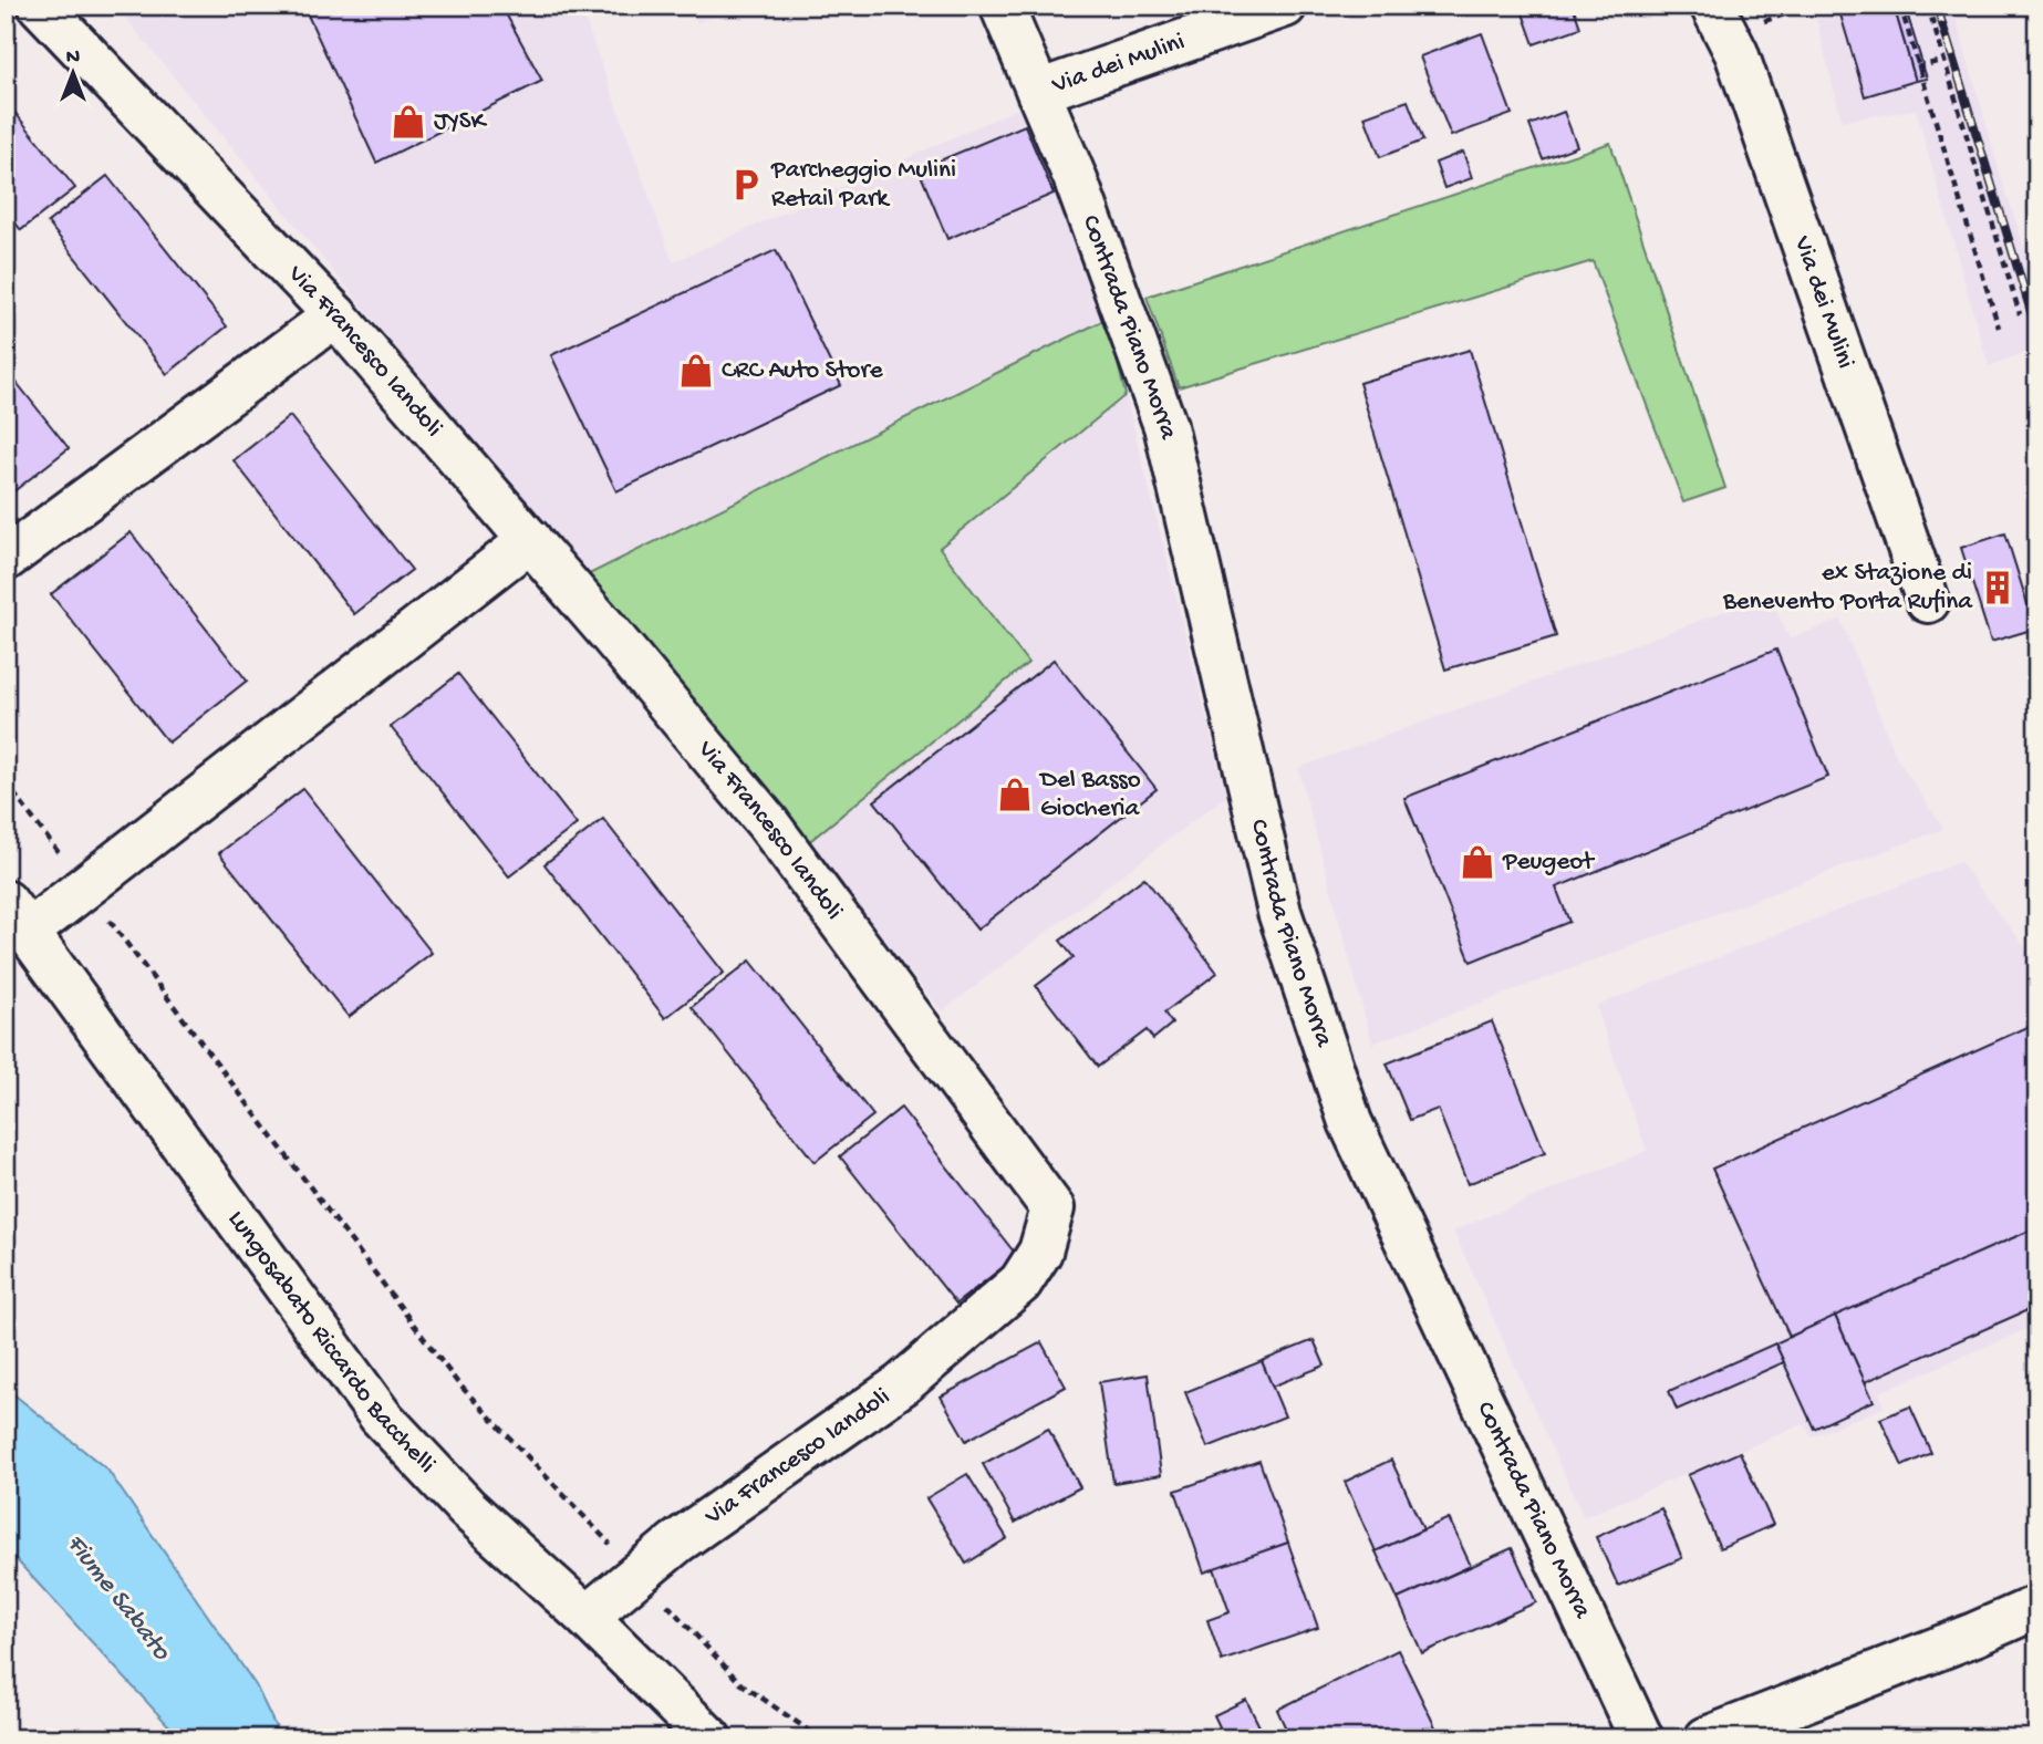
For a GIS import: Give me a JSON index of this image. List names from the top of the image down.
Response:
{
  "streets": {
    "street": [
      "Via dei Mulini",
      "Contrada Piano Morra",
      "Via Francesco Iandoli",
      "Lungosabato Riccardo Bacchelli"
    ]
  },
  "crossings": [
    ["Via dei Mulini", "Contrada Piano Morra"],
    ["Via Francesco Iandoli", "Lungosabato Riccardo Bacchelli"]
  ],
  "water": ["Fiume Sabato"],
  "places": {
    "shop": [
      "JYSK",
      "CRC Auto Store",
      "Del Basso Giocheria",
      "Peugeot"
    ],
    "parking": ["Parcheggio Mulini Retail Park"],
    "building": ["ex Stazione di Benevento Porta Rufina"]
  },
  "north": "top"
}
